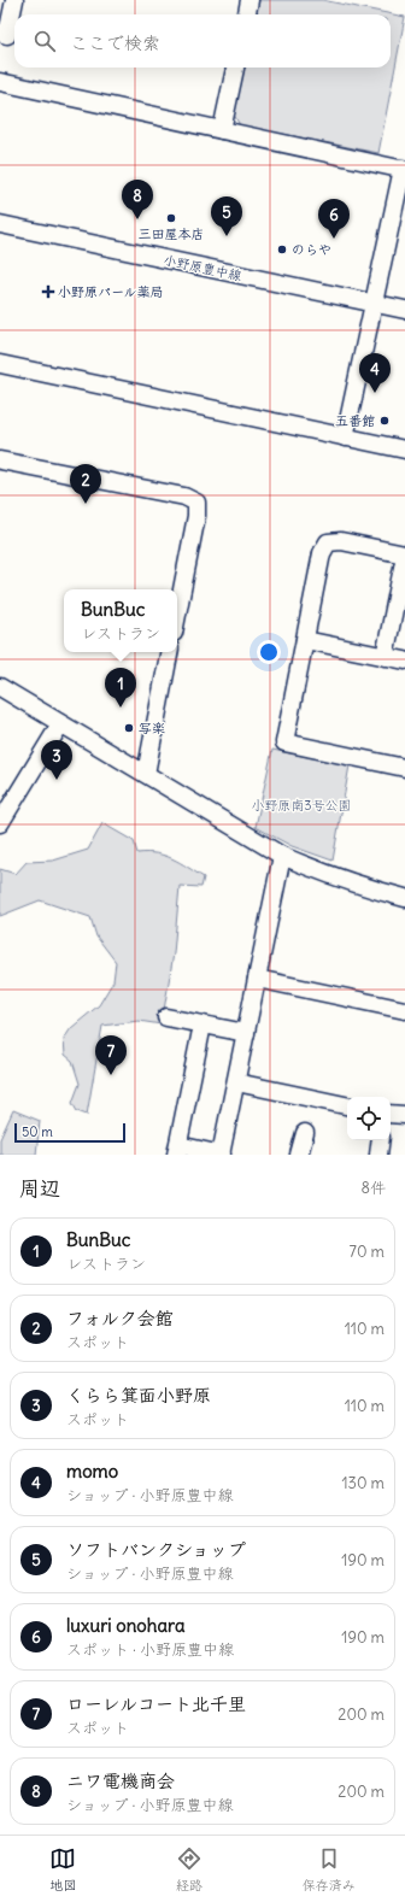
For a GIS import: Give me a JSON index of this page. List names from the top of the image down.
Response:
{
  "streets": {
    "street": ["小野原豊中線"]
  },
  "parks": ["小野原南3号公園"],
  "places": {
    "other": [
      "三田屋本店",
      "のらや",
      "五番館",
      "写楽"
    ],
    "health": ["小野原パール薬局"]
  },
  "scale_bar": "50 m",
  "page": {
    "search": "ここで検索",
    "pins": [
      "8",
      "5",
      "6",
      "4",
      "2",
      "1",
      "3",
      "7"
    ],
    "popup": ["BunBuc", "レストラン"],
    "scale": "50 m",
    "heading": ["周辺", "8件"],
    "list": [
      {
        "mark": "1",
        "name": "BunBuc",
        "note": "レストラン",
        "value": "70 m"
      },
      {
        "mark": "2",
        "name": "フォルク会館",
        "note": "スポット",
        "value": "110 m"
      },
      {
        "mark": "3",
        "name": "くらら箕面小野原",
        "note": "スポット",
        "value": "110 m"
      },
      {
        "mark": "4",
        "name": "momo",
        "note": "ショップ · 小野原豊中線",
        "value": "130 m"
      },
      {
        "mark": "5",
        "name": "ソフトバンクショップ",
        "note": "ショップ · 小野原豊中線",
        "value": "190 m"
      },
      {
        "mark": "6",
        "name": "luxuri onohara",
        "note": "スポット · 小野原豊中線",
        "value": "190 m"
      },
      {
        "mark": "7",
        "name": "ローレルコート北千里",
        "note": "スポット",
        "value": "200 m"
      },
      {
        "mark": "8",
        "name": "ニワ電機商会",
        "note": "ショップ · 小野原豊中線",
        "value": "200 m"
      }
    ],
    "nav": ["地図", "経路", "保存済み"]
  }
}
